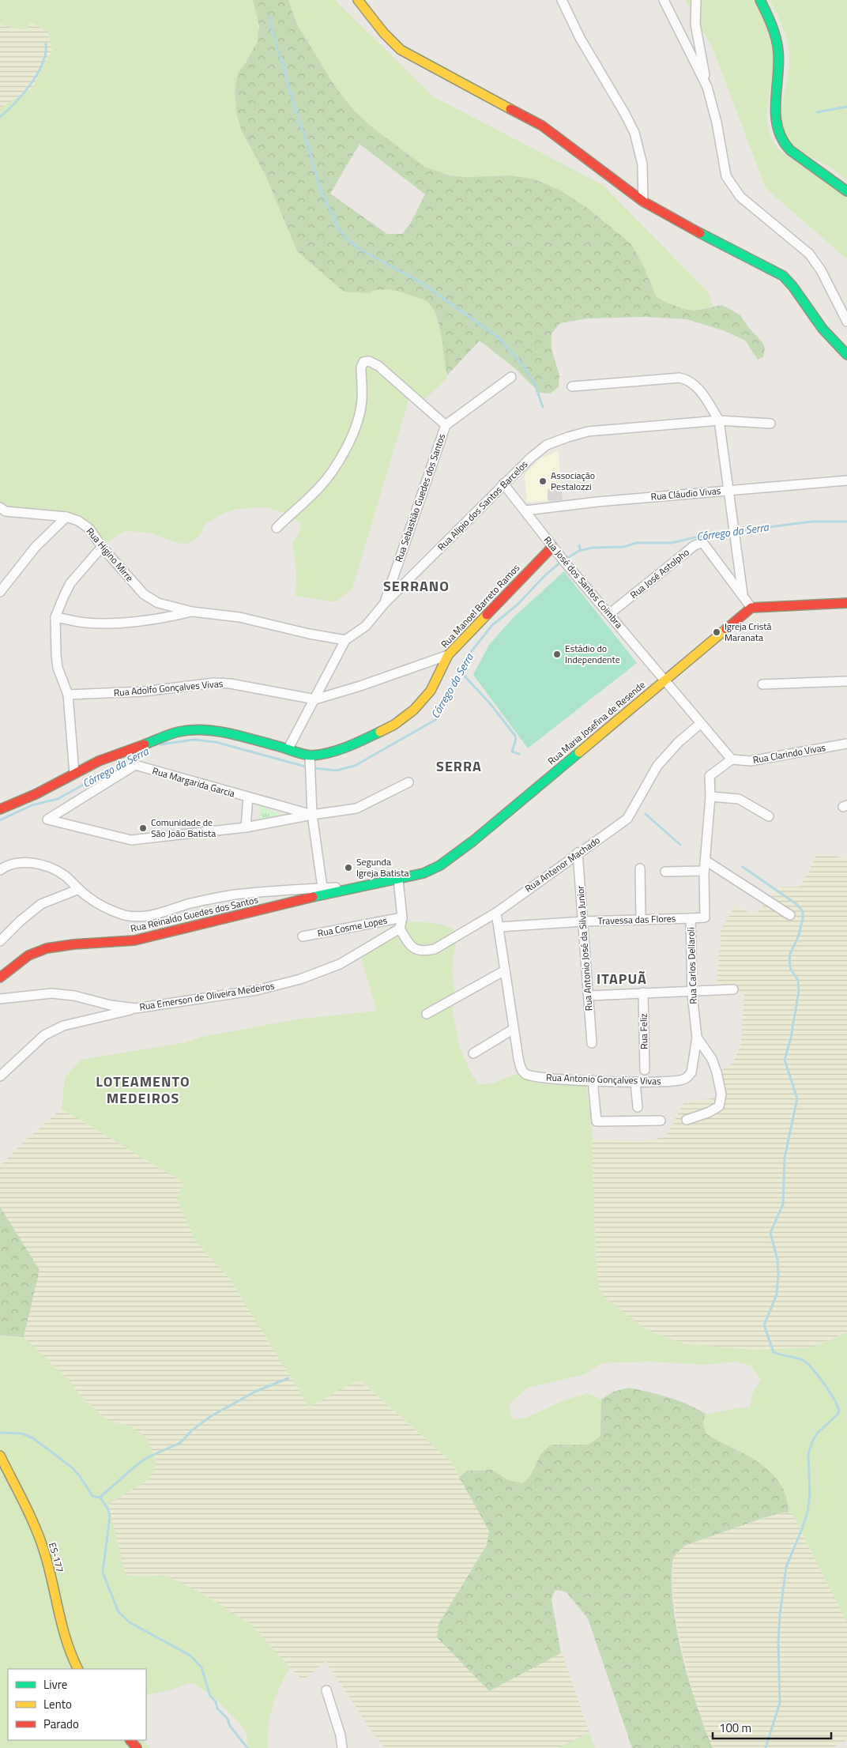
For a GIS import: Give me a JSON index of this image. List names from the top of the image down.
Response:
{
  "streets": {
    "main road": [
      "Rua Manoel Barreto Ramos",
      "Rua Maria Josefina de Resende",
      "Rua Reinaldo Guedes dos Santos",
      "ES-177"
    ],
    "street": [
      "Rua Cláudio Vivas",
      "Rua Sebastião Guedes dos Santos",
      "Rua Alipio dos Santos Barcelos",
      "Rua Higino Mirre",
      "Rua José Astolpho",
      "Rua José dos Santos Coimbra",
      "Rua Adolfo Gonçalves Vivas",
      "Rua Clarindo Vivas",
      "Rua Margarida Garcia",
      "Rua Antenor Machado",
      "Travessa das Flores",
      "Rua Cosme Lopes",
      "Rua Antonio José da Silva Junior",
      "Rua Carlos Dellaroli",
      "Rua Emerson de Oliveira Medeiros",
      "Rua Feliz",
      "Rua Antonio Gonçalves Vivas"
    ]
  },
  "crossings": [
    ["Rua Cláudio Vivas", "Rua José dos Santos Coimbra"],
    ["Rua Sebastião Guedes dos Santos", "Rua Alipio dos Santos Barcelos"],
    ["Rua Alipio dos Santos Barcelos", "Rua Higino Mirre"],
    ["Rua Alipio dos Santos Barcelos", "Rua José dos Santos Coimbra"],
    ["Rua Alipio dos Santos Barcelos", "Rua Manoel Barreto Ramos"],
    ["Rua Alipio dos Santos Barcelos", "Rua Adolfo Gonçalves Vivas"],
    ["Rua José Astolpho", "Rua José dos Santos Coimbra"],
    ["Rua José Astolpho", "Rua Maria Josefina de Resende"],
    ["Rua José dos Santos Coimbra", "Rua Manoel Barreto Ramos"],
    ["Rua José dos Santos Coimbra", "Rua Maria Josefina de Resende"],
    ["Rua José dos Santos Coimbra", "Rua Clarindo Vivas"],
    ["Rua José dos Santos Coimbra", "Rua Antenor Machado"],
    ["Rua José dos Santos Coimbra", "Rua Carlos Dellaroli"],
    ["Rua Maria Josefina de Resende", "Rua Reinaldo Guedes dos Santos"],
    ["Rua Clarindo Vivas", "Rua Carlos Dellaroli"],
    ["Rua Antenor Machado", "Rua Antonio José da Silva Junior"],
    ["Rua Antenor Machado", "Rua Emerson de Oliveira Medeiros"],
    ["Rua Antenor Machado", "Rua Antonio Gonçalves Vivas"],
    ["Travessa das Flores", "Rua Antonio José da Silva Junior"],
    ["Travessa das Flores", "Rua Carlos Dellaroli"],
    ["Travessa das Flores", "Rua Antonio Gonçalves Vivas"],
    ["Rua Carlos Dellaroli", "Rua Antonio Gonçalves Vivas"]
  ],
  "districts": [
    "SERRANO",
    "SERRA",
    "ITAPUÃ",
    "LOTEAMENTO MEDEIROS"
  ],
  "water": ["Córrego da Serra"],
  "places": [
    "Associação Pestalozzi",
    "Igreja Cristã Maranata",
    "Estádio do Independente",
    "Comunidade de São João Batista",
    "Segunda Igreja Batista"
  ],
  "legend": ["Livre", "Lento", "Parado"],
  "scale_bar": "100 m"
}
